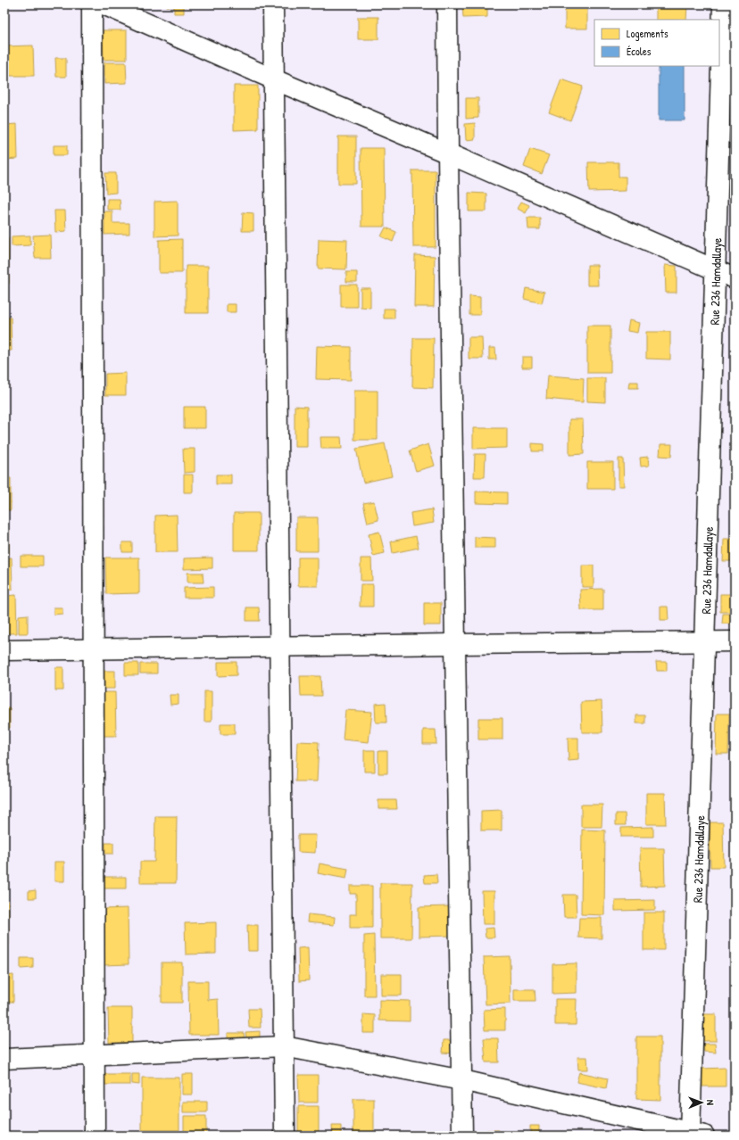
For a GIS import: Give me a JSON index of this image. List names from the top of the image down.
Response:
{
  "streets": {
    "street": ["Rue 236 Hamdallaye"]
  },
  "legend": ["Logements", "Écoles"],
  "north": "right"
}
